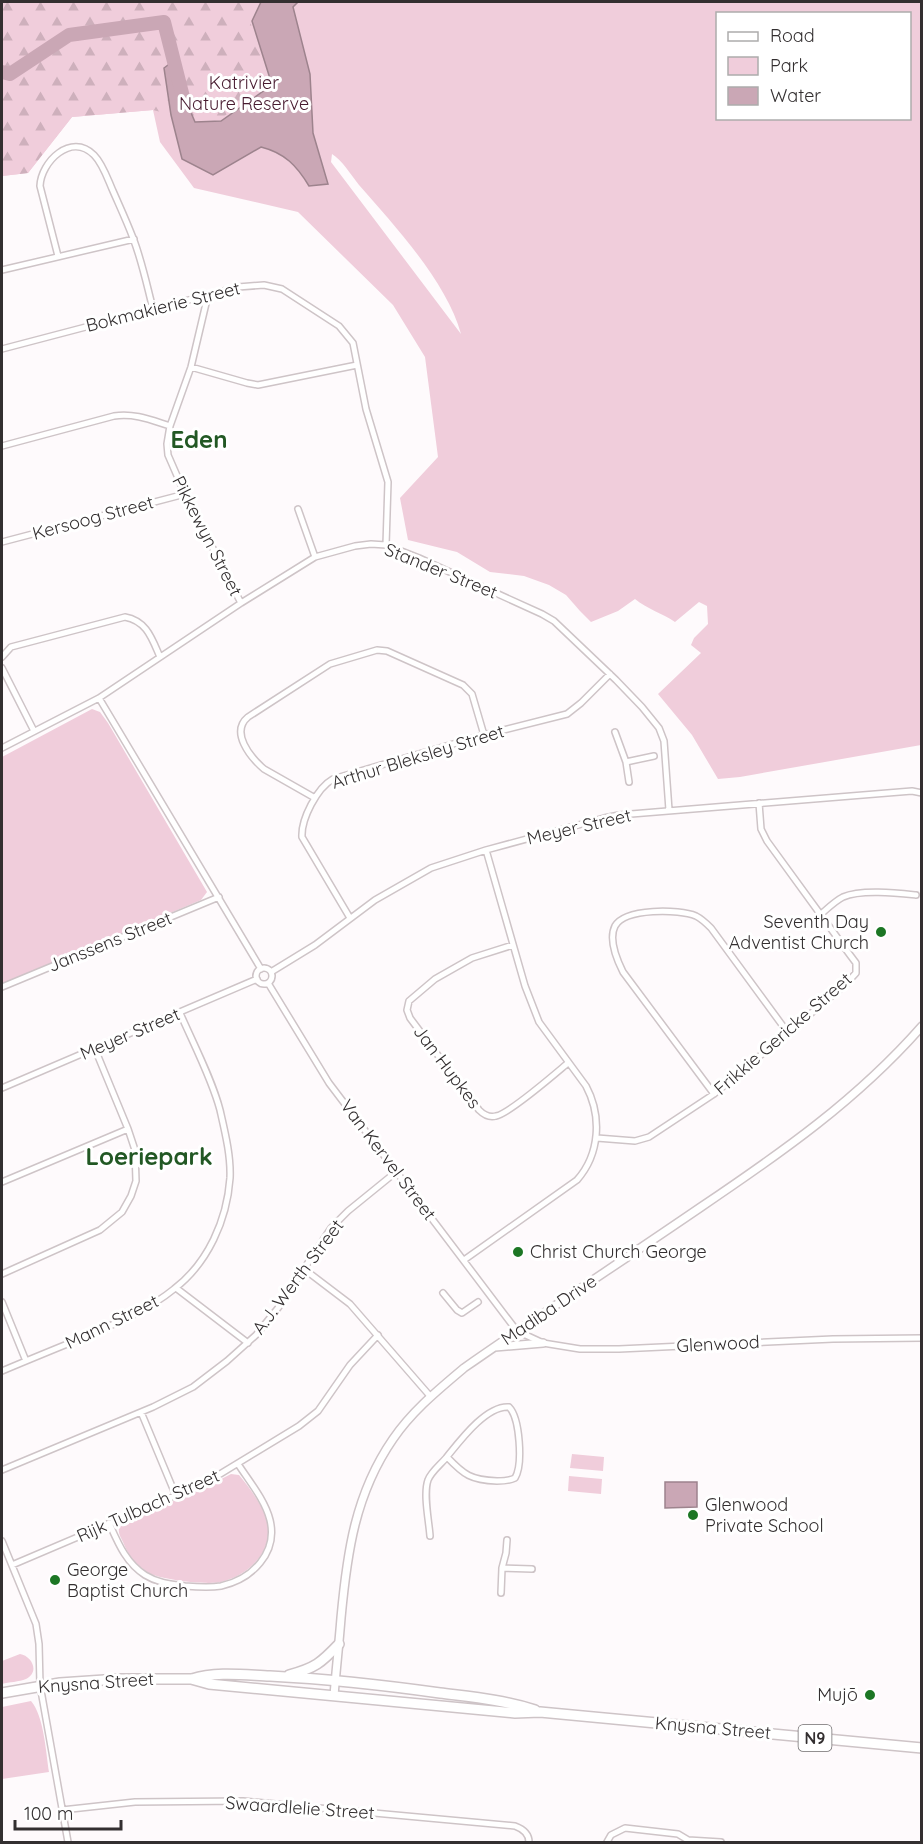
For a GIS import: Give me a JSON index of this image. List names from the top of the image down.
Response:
{
  "streets": {
    "highway": ["Knysna Street", "N9"],
    "street": [
      "Bokmakierie Street",
      "Kersoog Street",
      "Pikkewyn Street",
      "Stander Street",
      "Arthur Bleksley Street",
      "Meyer Street",
      "Janssens Street",
      "Frikkie Gericke Street",
      "Jan Hupkes",
      "Van Kervel Street",
      "A.J. Werth Street",
      "Madiba Drive",
      "Mann Street",
      "Glenwood",
      "Rijk Tulbach Street",
      "Swaardlelie Street"
    ]
  },
  "crossings": [
    ["Bokmakierie Street", "Pikkewyn Street"],
    ["Bokmakierie Street", "Stander Street"],
    ["Kersoog Street", "Pikkewyn Street"],
    ["Pikkewyn Street", "Stander Street"],
    ["Stander Street", "Arthur Bleksley Street"],
    ["Stander Street", "Meyer Street"],
    ["Arthur Bleksley Street", "Meyer Street"],
    ["Meyer Street", "Frikkie Gericke Street"],
    ["Meyer Street", "Van Kervel Street"],
    ["Meyer Street", "Mann Street"],
    ["Van Kervel Street", "A.J. Werth Street"],
    ["Van Kervel Street", "Madiba Drive"],
    ["Van Kervel Street", "Glenwood"],
    ["Madiba Drive", "Glenwood"],
    ["Madiba Drive", "Knysna Street"]
  ],
  "districts": ["Eden", "Loeriepark"],
  "parks": ["Katrivier Nature Reserve"],
  "places": [
    "Seventh Day Adventist Church",
    "Christ Church George",
    "Glenwood Private School",
    "George Baptist Church",
    "Mujō"
  ],
  "legend": ["Road", "Park", "Water"],
  "scale_bar": "100 m"
}
